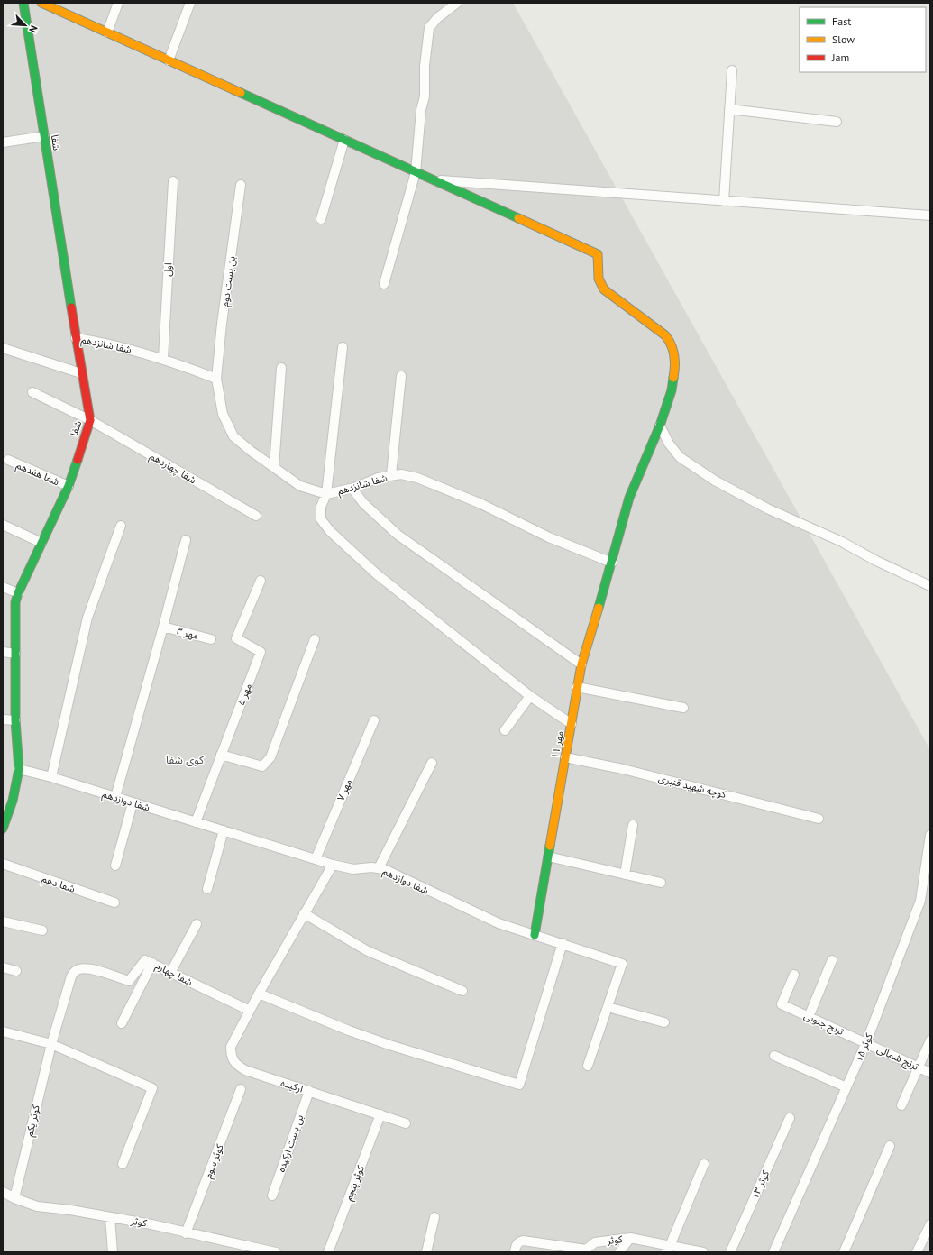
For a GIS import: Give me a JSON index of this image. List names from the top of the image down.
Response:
{
  "streets": {
    "street": [
      "شفا",
      "اول",
      "بن بست دوم",
      "شفا شانزدهم",
      "شفا چهاردهم",
      "شفا هفدهم",
      "مهر ۳",
      "مهر ۵",
      "مهر ۱۱",
      "کوچه شهید قنبری",
      "مهر ۷",
      "شفا دوازدهم",
      "شفا دهم",
      "شفا چهارم",
      "ترنج جنوبی",
      "کوثر ۱۵",
      "ترنج شمالی",
      "ارکیده",
      "کوثر یکم",
      "بن بست ارکیده",
      "کوثر سوم",
      "کوثر پنجم",
      "کوثر ۱۳",
      "کوثر"
    ]
  },
  "crossings": [
    ["شفا", "شفا شانزدهم"],
    ["شفا", "شفا چهاردهم"],
    ["شفا", "شفا هفدهم"],
    ["شفا", "شفا دوازدهم"],
    ["اول", "شفا شانزدهم"],
    ["بن بست دوم", "شفا شانزدهم"],
    ["شفا شانزدهم", "مهر ۱۱"],
    ["مهر ۵", "شفا دوازدهم"],
    ["مهر ۱۱", "کوچه شهید قنبری"],
    ["مهر ۱۱", "شفا دوازدهم"],
    ["مهر ۷", "شفا دوازدهم"],
    ["شفا چهارم", "ارکیده"],
    ["شفا چهارم", "کوثر یکم"],
    ["ترنج جنوبی", "کوثر ۱۵"],
    ["ترنج جنوبی", "ترنج شمالی"],
    ["کوثر ۱۵", "ترنج شمالی"],
    ["ارکیده", "بن بست ارکیده"],
    ["ارکیده", "کوثر پنجم"],
    ["کوثر یکم", "کوثر"],
    ["کوثر سوم", "کوثر"]
  ],
  "districts": ["کوی شفا"],
  "legend": ["Fast", "Slow", "Jam"],
  "north": "bottom right"
}
